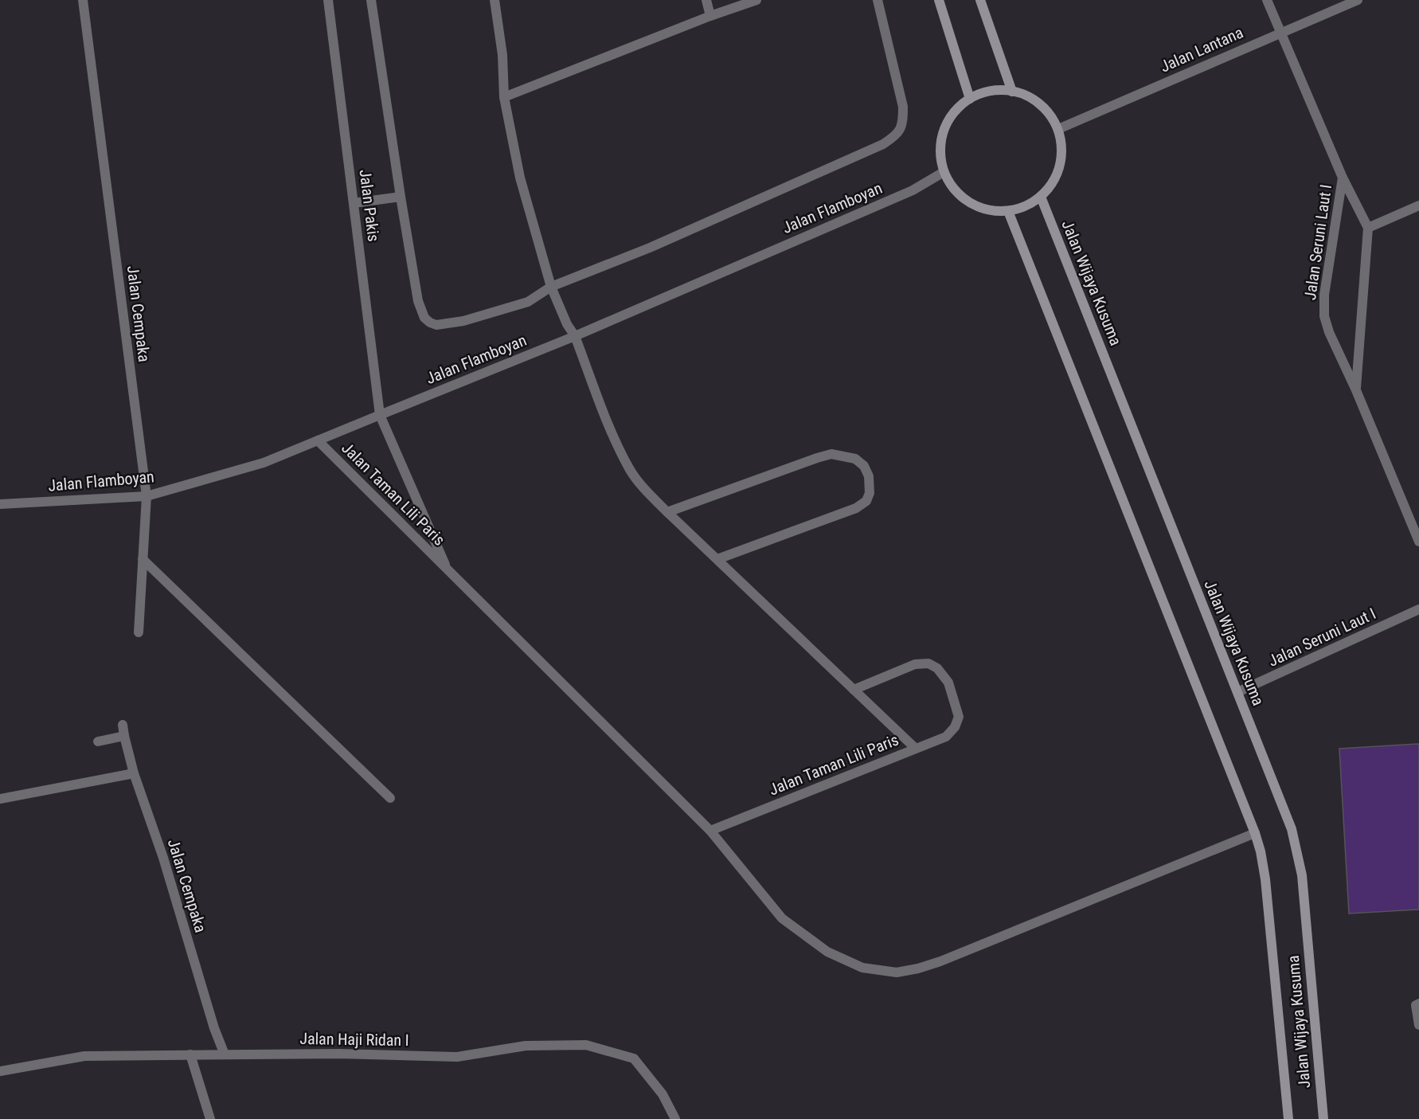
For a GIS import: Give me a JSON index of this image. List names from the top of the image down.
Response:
{
  "streets": {
    "street": [
      "Jalan Lantana",
      "Jalan Pakis",
      "Jalan Flamboyan",
      "Jalan Seruni Laut I",
      "Jalan Wijaya Kusuma",
      "Jalan Cempaka",
      "Jalan Taman Lili Paris",
      "Jalan Haji Ridan I"
    ]
  },
  "crossings": [
    ["Jalan Lantana", "Jalan Flamboyan"],
    ["Jalan Lantana", "Jalan Seruni Laut I"],
    ["Jalan Lantana", "Jalan Wijaya Kusuma"],
    ["Jalan Pakis", "Jalan Flamboyan"],
    ["Jalan Pakis", "Jalan Taman Lili Paris"],
    ["Jalan Flamboyan", "Jalan Wijaya Kusuma"],
    ["Jalan Flamboyan", "Jalan Cempaka"],
    ["Jalan Flamboyan", "Jalan Taman Lili Paris"],
    ["Jalan Seruni Laut I", "Jalan Wijaya Kusuma"],
    ["Jalan Cempaka", "Jalan Haji Ridan I"]
  ]
}
